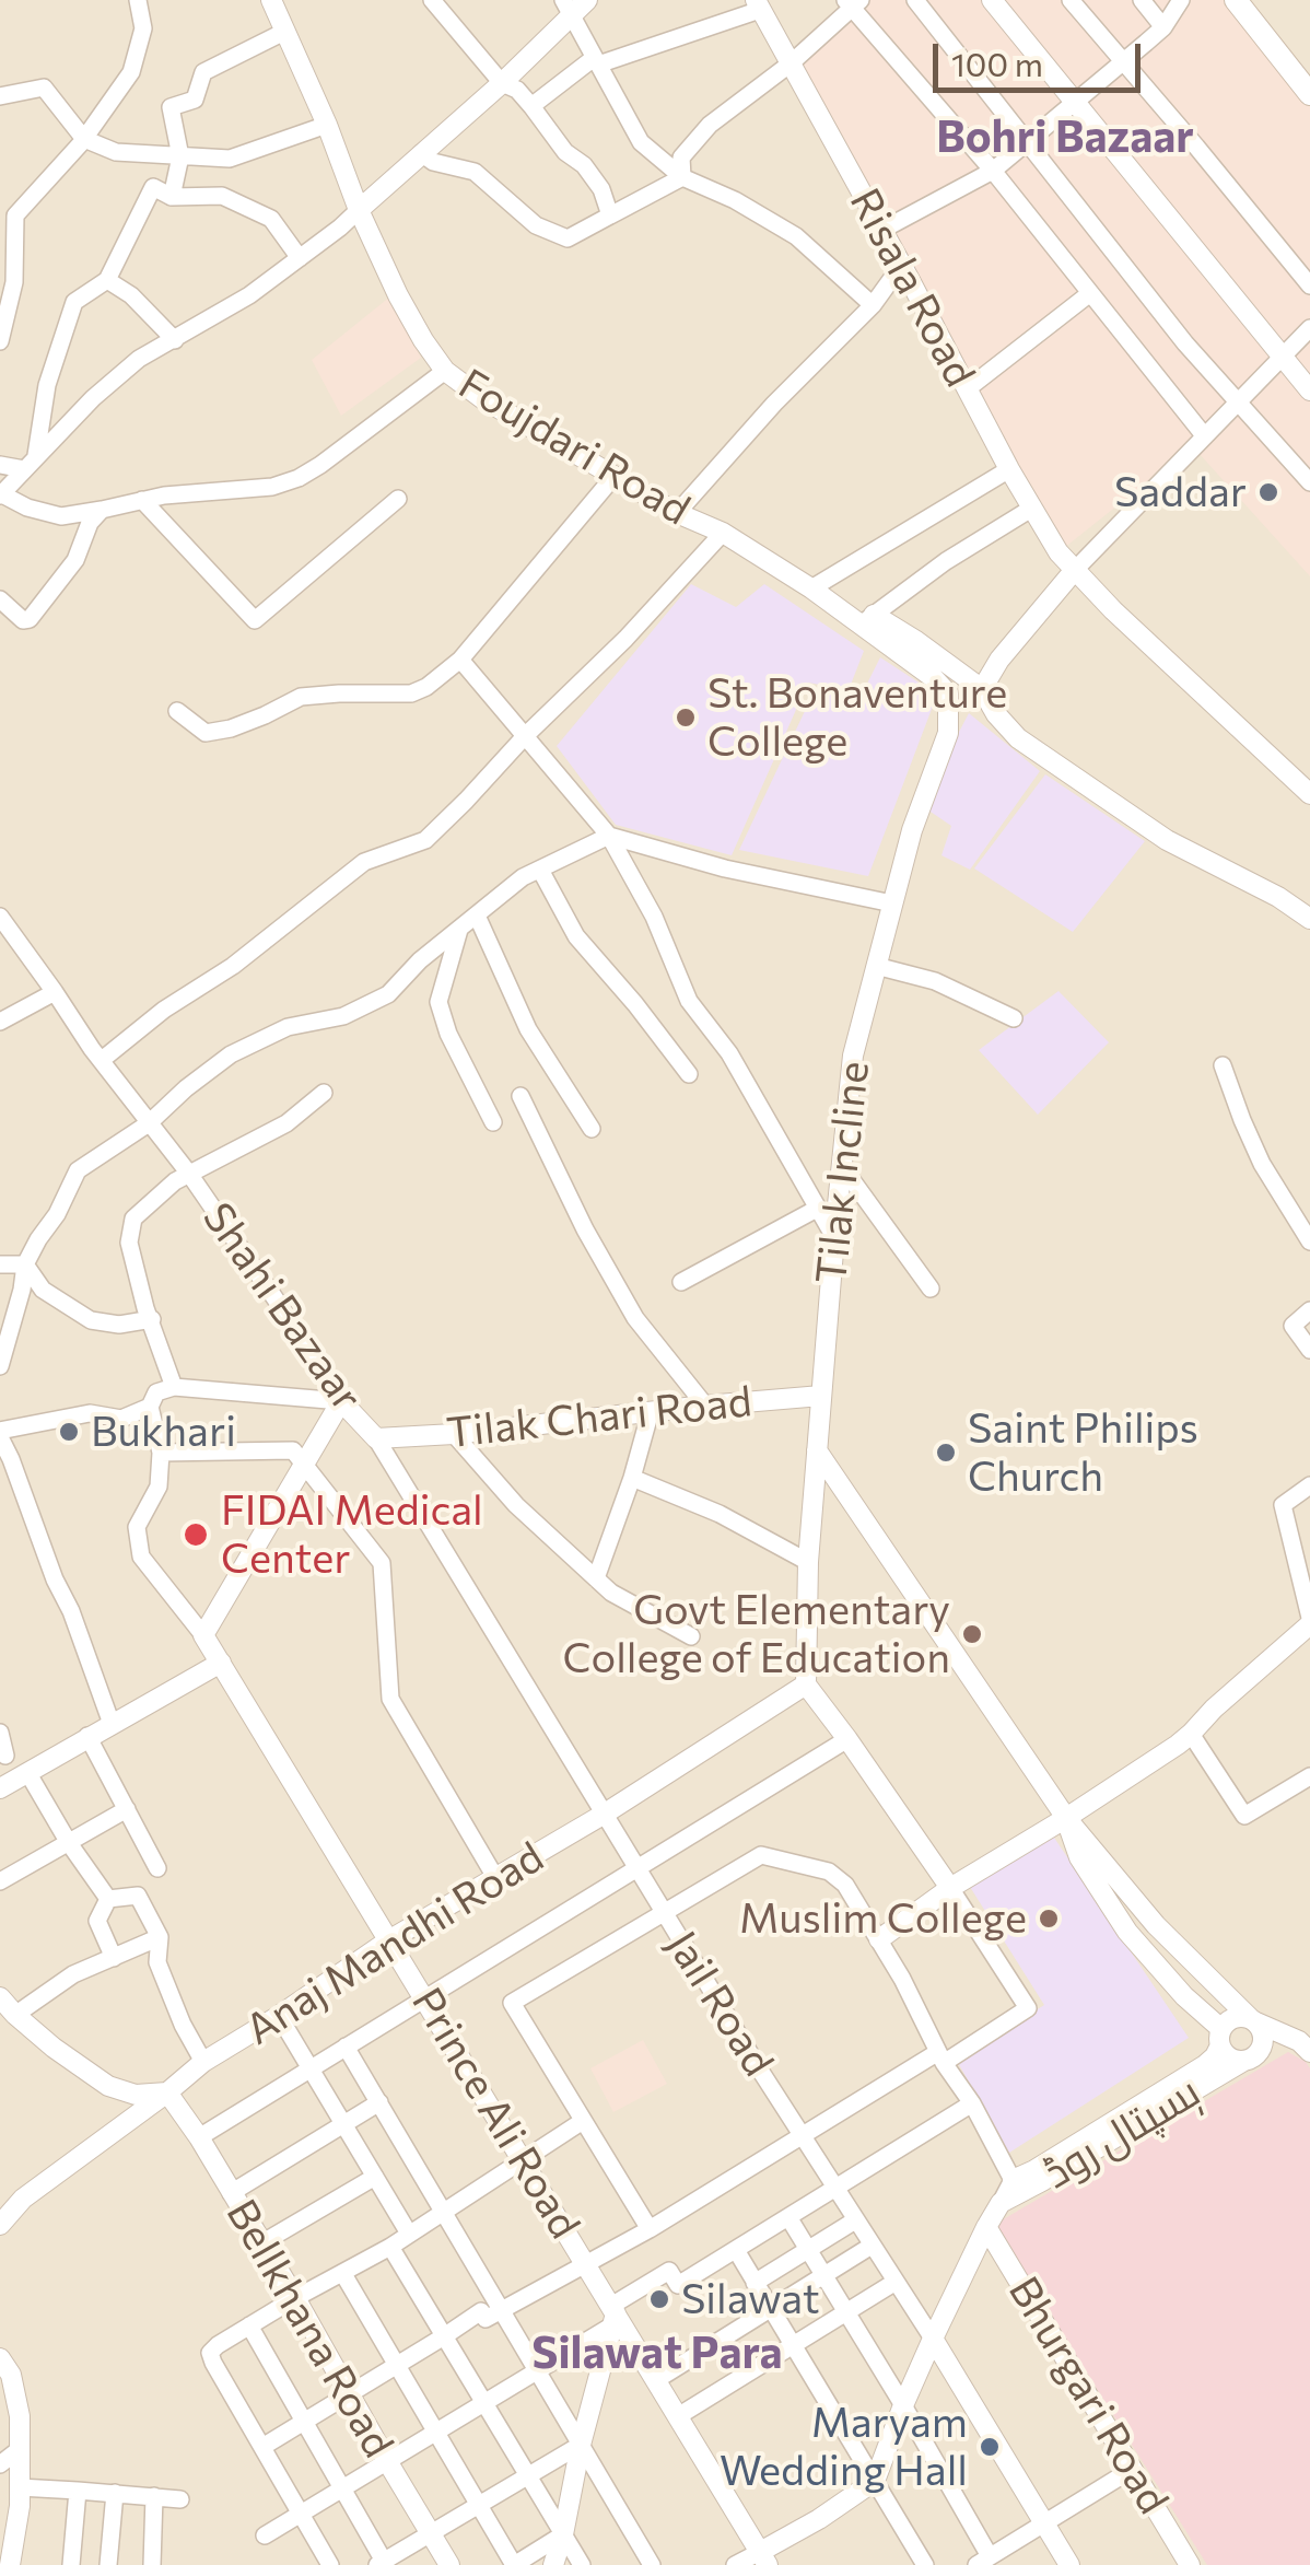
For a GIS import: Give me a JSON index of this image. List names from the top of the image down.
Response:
{
  "streets": {
    "street": [
      "Risala Road",
      "Foujdari Road",
      "Tilak Incline",
      "Shahi Bazaar",
      "Tilak Chari Road",
      "Anaj Mandhi Road",
      "Jail Road",
      "Prince Ali Road",
      "ہسپتال روڈ",
      "Bellkhana Road",
      "Bhurgari Road"
    ]
  },
  "crossings": [
    ["Foujdari Road", "Tilak Incline"],
    ["Tilak Incline", "Tilak Chari Road"],
    ["Tilak Incline", "Anaj Mandhi Road"],
    ["Shahi Bazaar", "Tilak Chari Road"],
    ["Shahi Bazaar", "Jail Road"],
    ["Tilak Chari Road", "Jail Road"],
    ["Anaj Mandhi Road", "Jail Road"],
    ["Anaj Mandhi Road", "Prince Ali Road"],
    ["Anaj Mandhi Road", "Bellkhana Road"]
  ],
  "districts": ["Bohri Bazaar", "Silawat Para"],
  "places": [
    "Saddar",
    "St. Bonaventure College",
    "Bukhari",
    "Saint Philips Church",
    "FIDAI Medical Center",
    "Govt Elementary College of Education",
    "Muslim College",
    "Silawat",
    "Maryam Wedding Hall"
  ],
  "scale_bar": "100 m"
}
